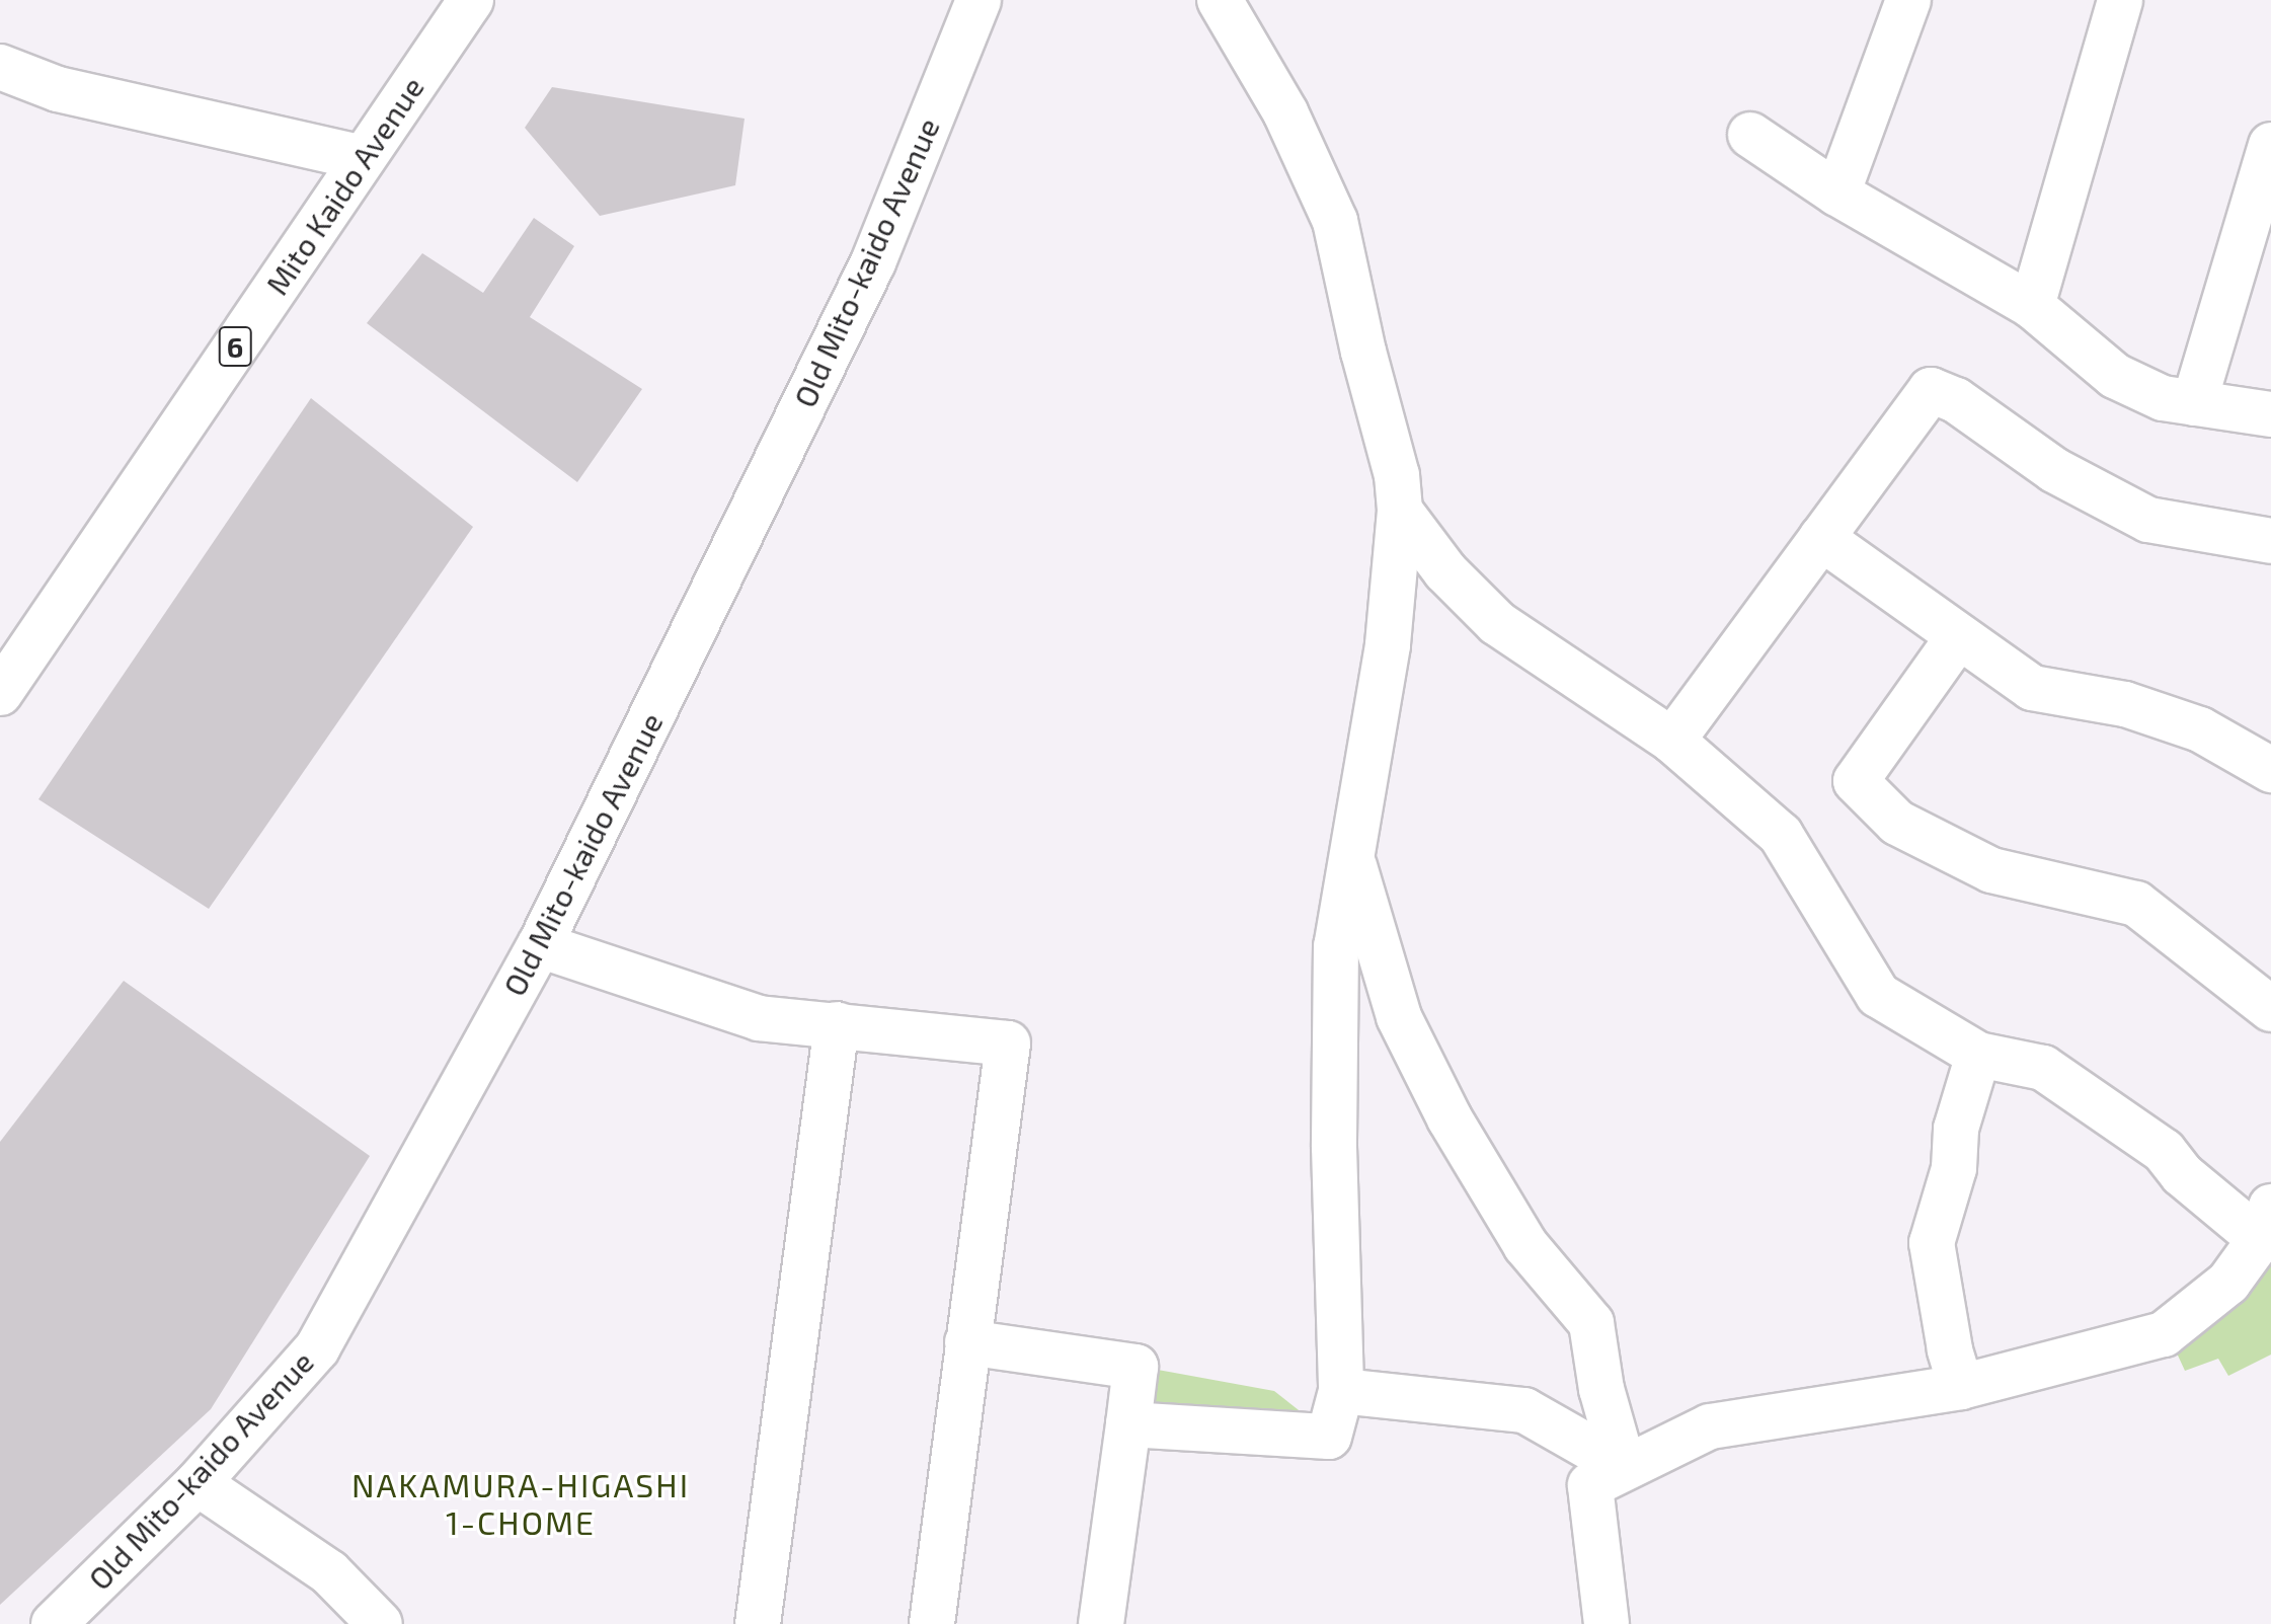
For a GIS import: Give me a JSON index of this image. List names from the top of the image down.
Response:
{
  "streets": {
    "main road": ["Mito Kaido Avenue", "Old Mito-kaido Avenue", "6"]
  },
  "districts": ["NAKAMURA-HIGASHI 1-CHOME"]
}
